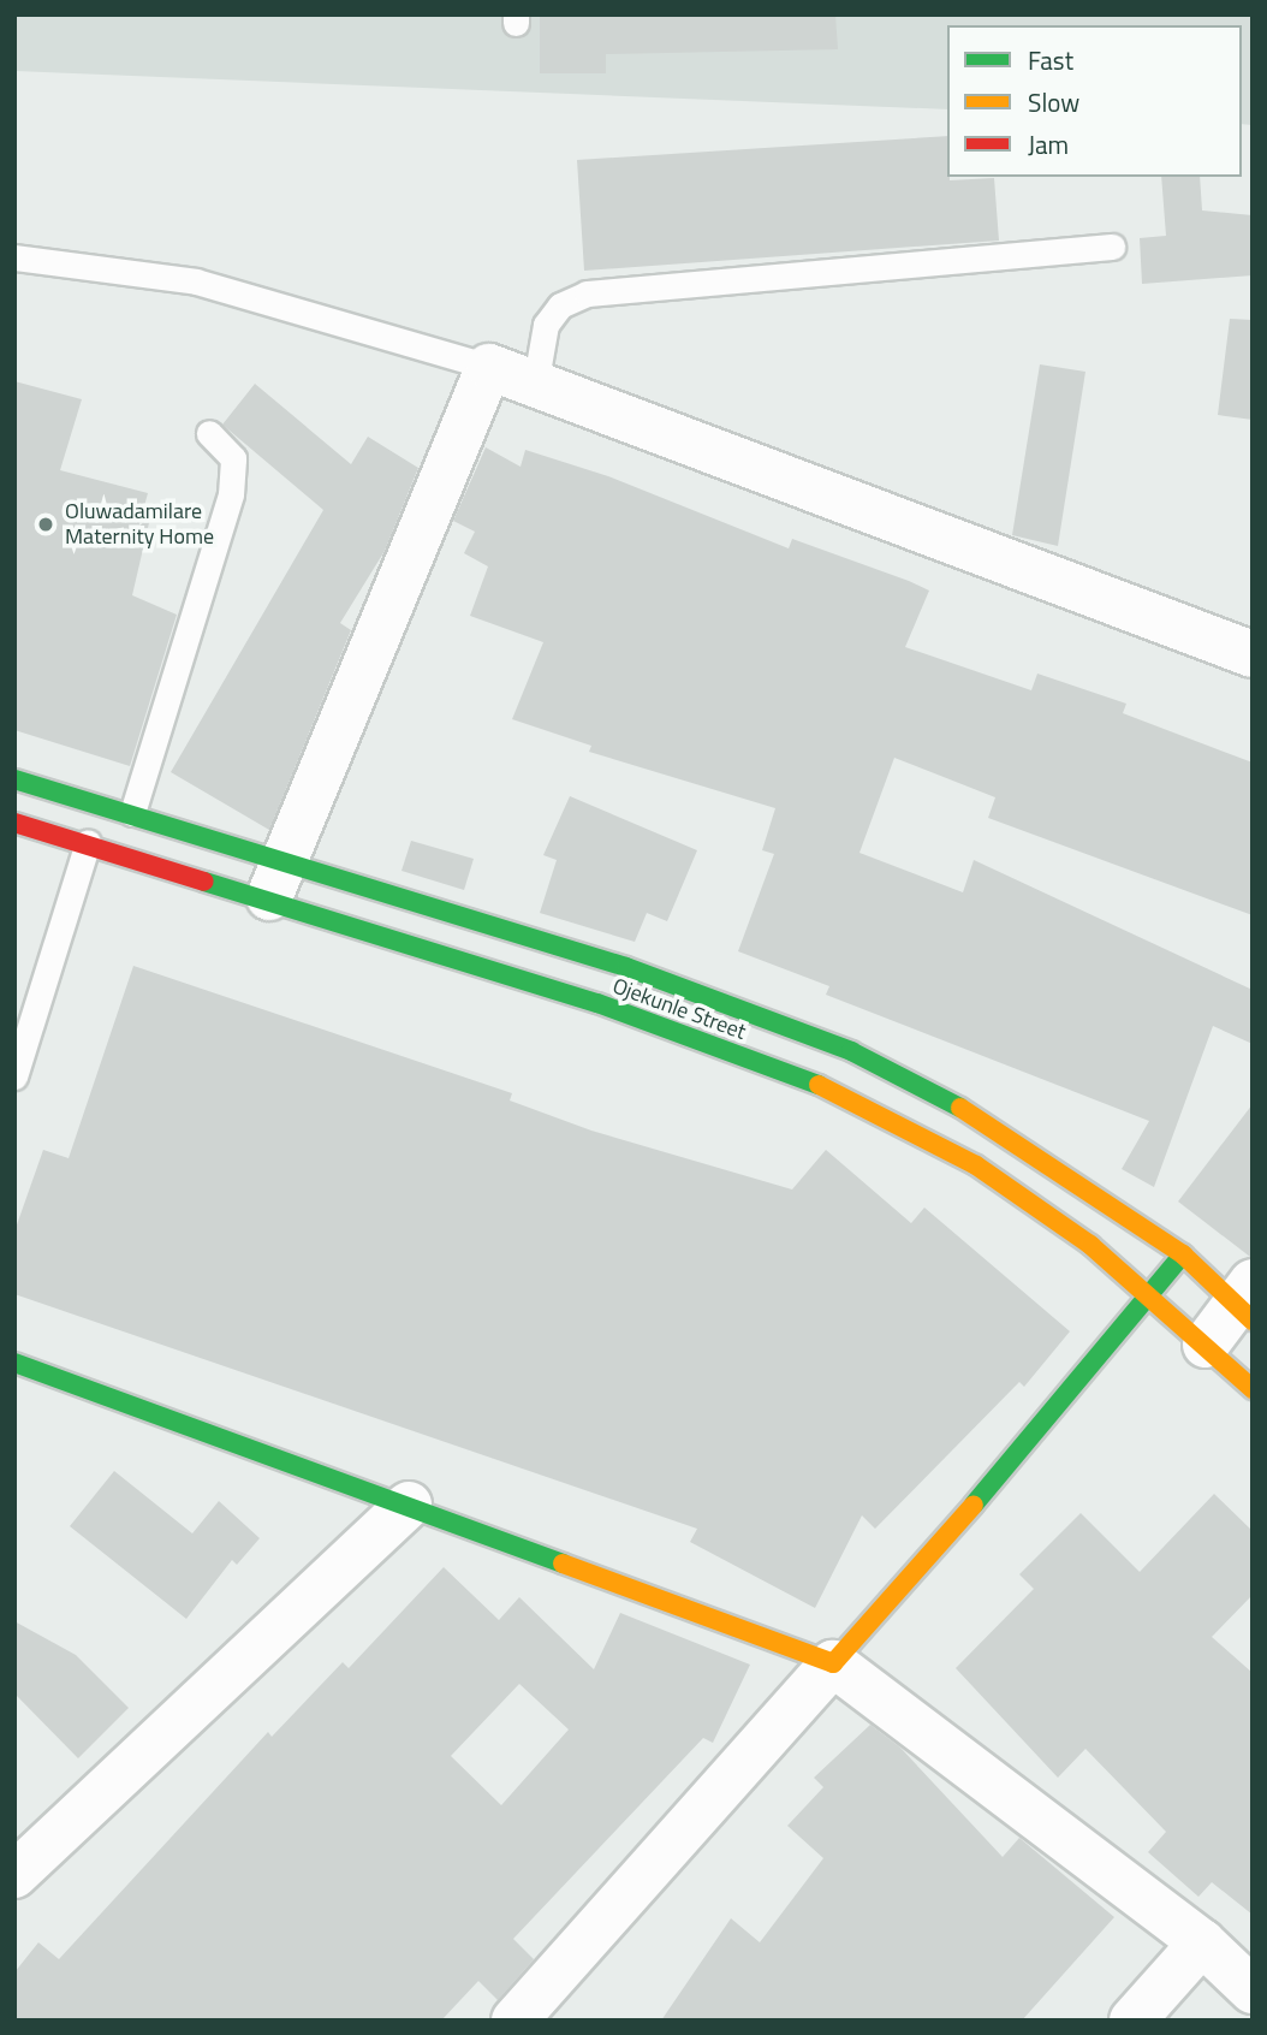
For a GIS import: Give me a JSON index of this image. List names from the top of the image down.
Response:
{
  "streets": {
    "street": ["Ojekunle Street"]
  },
  "places": ["Oluwadamilare Maternity Home"],
  "legend": ["Fast", "Slow", "Jam"]
}
